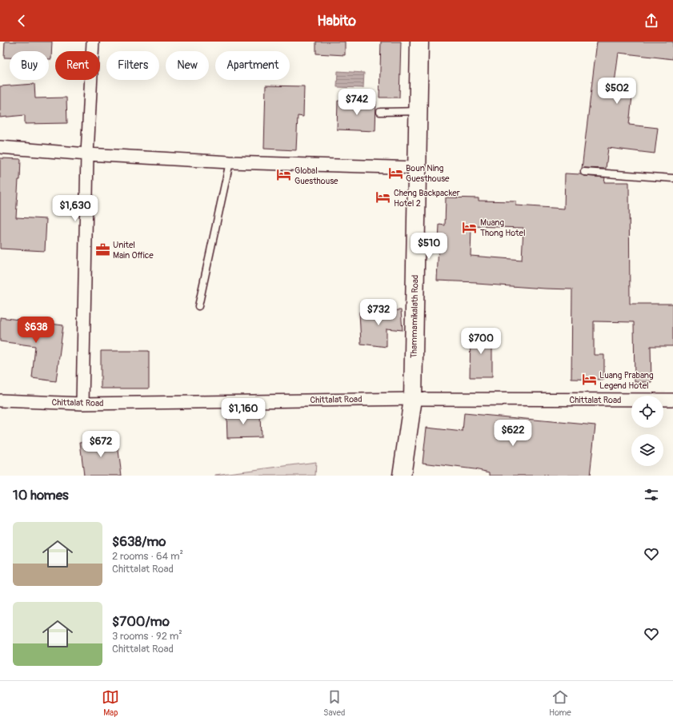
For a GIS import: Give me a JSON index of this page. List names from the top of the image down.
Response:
{
  "streets": {
    "street": ["Thammamikalath Road", "Chittalat Road"]
  },
  "crossings": [
    ["Thammamikalath Road", "Chittalat Road"]
  ],
  "places": {
    "hotel": [
      "Boun Ning Guesthouse",
      "Global Guesthouse",
      "Cheng Backpacker Hotel 2",
      "Muang Thong Hotel",
      "Luang Prabang Legend Hotel"
    ],
    "office": ["Unitel Main Office"]
  },
  "page": {
    "header": "Habito",
    "chip": [
      "Buy",
      "Rent",
      "Filters",
      "New",
      "Apartment"
    ],
    "price": [
      "$502",
      "$742",
      "$1,630",
      "$510",
      "$732",
      "$638",
      "$700",
      "$1,160",
      "$622",
      "$672"
    ],
    "heading": "10 homes",
    "list": [
      {
        "name": "$638/mo",
        "note": "2 rooms · 64 m² · Chittalat Road"
      },
      {
        "name": "$700/mo",
        "note": "3 rooms · 92 m² · Chittalat Road"
      }
    ],
    "tabs": ["Map", "Saved", "Home"]
  }
}
